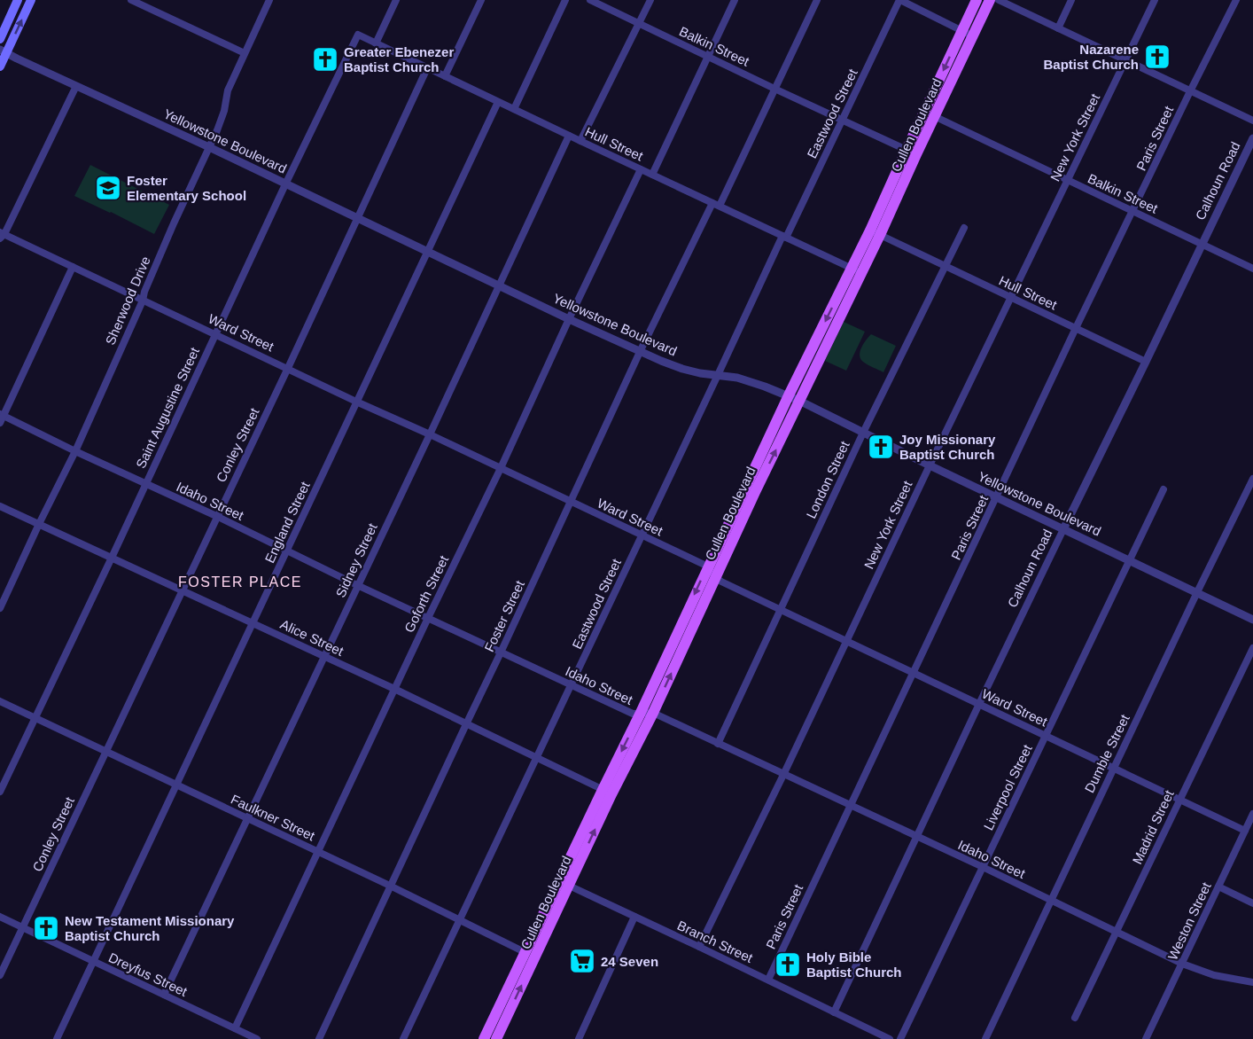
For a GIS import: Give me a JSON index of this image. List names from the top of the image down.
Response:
{
  "streets": {
    "main road": ["Cullen Boulevard"],
    "street": [
      "Balkin Street",
      "Eastwood Street",
      "New York Street",
      "Paris Street",
      "Yellowstone Boulevard",
      "Hull Street",
      "Calhoun Road",
      "Sherwood Drive",
      "Ward Street",
      "Saint Augustine Street",
      "Conley Street",
      "London Street",
      "Idaho Street",
      "England Street",
      "Sidney Street",
      "Goforth Street",
      "Foster Street",
      "Alice Street",
      "Dumble Street",
      "Liverpool Street",
      "Faulkner Street",
      "Madrid Street",
      "Weston Street",
      "Branch Street",
      "Dreyfus Street"
    ]
  },
  "crossings": [
    ["Balkin Street", "Eastwood Street"],
    ["Balkin Street", "Cullen Boulevard"],
    ["Balkin Street", "New York Street"],
    ["Balkin Street", "Paris Street"],
    ["Balkin Street", "Calhoun Road"],
    ["Balkin Street", "Foster Street"],
    ["Eastwood Street", "Yellowstone Boulevard"],
    ["Eastwood Street", "Hull Street"],
    ["Eastwood Street", "Ward Street"],
    ["Eastwood Street", "Idaho Street"],
    ["Eastwood Street", "Alice Street"],
    ["Eastwood Street", "Faulkner Street"],
    ["Cullen Boulevard", "Yellowstone Boulevard"],
    ["Cullen Boulevard", "Hull Street"],
    ["Cullen Boulevard", "Ward Street"],
    ["Cullen Boulevard", "Idaho Street"],
    ["Cullen Boulevard", "Alice Street"],
    ["Cullen Boulevard", "Faulkner Street"],
    ["Cullen Boulevard", "Branch Street"],
    ["New York Street", "Yellowstone Boulevard"],
    ["New York Street", "Hull Street"],
    ["New York Street", "Ward Street"],
    ["New York Street", "Idaho Street"],
    ["New York Street", "Branch Street"],
    ["Paris Street", "Yellowstone Boulevard"],
    ["Paris Street", "Hull Street"],
    ["Paris Street", "Ward Street"],
    ["Paris Street", "Idaho Street"],
    ["Paris Street", "Branch Street"],
    ["Yellowstone Boulevard", "Calhoun Road"],
    ["Yellowstone Boulevard", "Sherwood Drive"],
    ["Yellowstone Boulevard", "Saint Augustine Street"],
    ["Yellowstone Boulevard", "Conley Street"],
    ["Yellowstone Boulevard", "London Street"],
    ["Yellowstone Boulevard", "England Street"],
    ["Yellowstone Boulevard", "Sidney Street"],
    ["Yellowstone Boulevard", "Goforth Street"],
    ["Yellowstone Boulevard", "Foster Street"],
    ["Yellowstone Boulevard", "Dumble Street"],
    ["Yellowstone Boulevard", "Liverpool Street"],
    ["Hull Street", "Calhoun Road"],
    ["Hull Street", "Saint Augustine Street"],
    ["Hull Street", "Conley Street"],
    ["Hull Street", "London Street"],
    ["Hull Street", "England Street"],
    ["Hull Street", "Sidney Street"],
    ["Hull Street", "Goforth Street"],
    ["Hull Street", "Foster Street"],
    ["Calhoun Road", "Ward Street"],
    ["Calhoun Road", "Idaho Street"],
    ["Calhoun Road", "Branch Street"],
    ["Sherwood Drive", "Ward Street"],
    ["Sherwood Drive", "Idaho Street"],
    ["Sherwood Drive", "Alice Street"],
    ["Ward Street", "Saint Augustine Street"],
    ["Ward Street", "Conley Street"],
    ["Ward Street", "London Street"],
    ["Ward Street", "England Street"],
    ["Ward Street", "Sidney Street"],
    ["Ward Street", "Goforth Street"],
    ["Ward Street", "Foster Street"],
    ["Ward Street", "Dumble Street"],
    ["Ward Street", "Liverpool Street"],
    ["Ward Street", "Madrid Street"],
    ["Ward Street", "Weston Street"],
    ["Saint Augustine Street", "Idaho Street"],
    ["Saint Augustine Street", "Alice Street"],
    ["Saint Augustine Street", "Faulkner Street"],
    ["Conley Street", "Idaho Street"],
    ["Conley Street", "Alice Street"],
    ["Conley Street", "Faulkner Street"],
    ["Conley Street", "Dreyfus Street"],
    ["London Street", "Idaho Street"],
    ["Idaho Street", "England Street"],
    ["Idaho Street", "Sidney Street"],
    ["Idaho Street", "Goforth Street"],
    ["Idaho Street", "Foster Street"],
    ["Idaho Street", "Dumble Street"],
    ["Idaho Street", "Liverpool Street"],
    ["Idaho Street", "Madrid Street"],
    ["Idaho Street", "Weston Street"],
    ["England Street", "Alice Street"],
    ["England Street", "Faulkner Street"],
    ["England Street", "Dreyfus Street"],
    ["Sidney Street", "Alice Street"],
    ["Sidney Street", "Faulkner Street"],
    ["Sidney Street", "Dreyfus Street"],
    ["Goforth Street", "Alice Street"],
    ["Goforth Street", "Faulkner Street"],
    ["Goforth Street", "Dreyfus Street"],
    ["Foster Street", "Alice Street"],
    ["Foster Street", "Faulkner Street"]
  ],
  "districts": ["FOSTER PLACE"],
  "places": {
    "church": [
      "Nazarene Baptist Church",
      "Greater Ebenezer Baptist Church",
      "Joy Missionary Baptist Church",
      "New Testament Missionary Baptist Church",
      "Holy Bible Baptist Church"
    ],
    "school or university": ["Foster Elementary School"],
    "supermarket": ["24 Seven"]
  }
}
